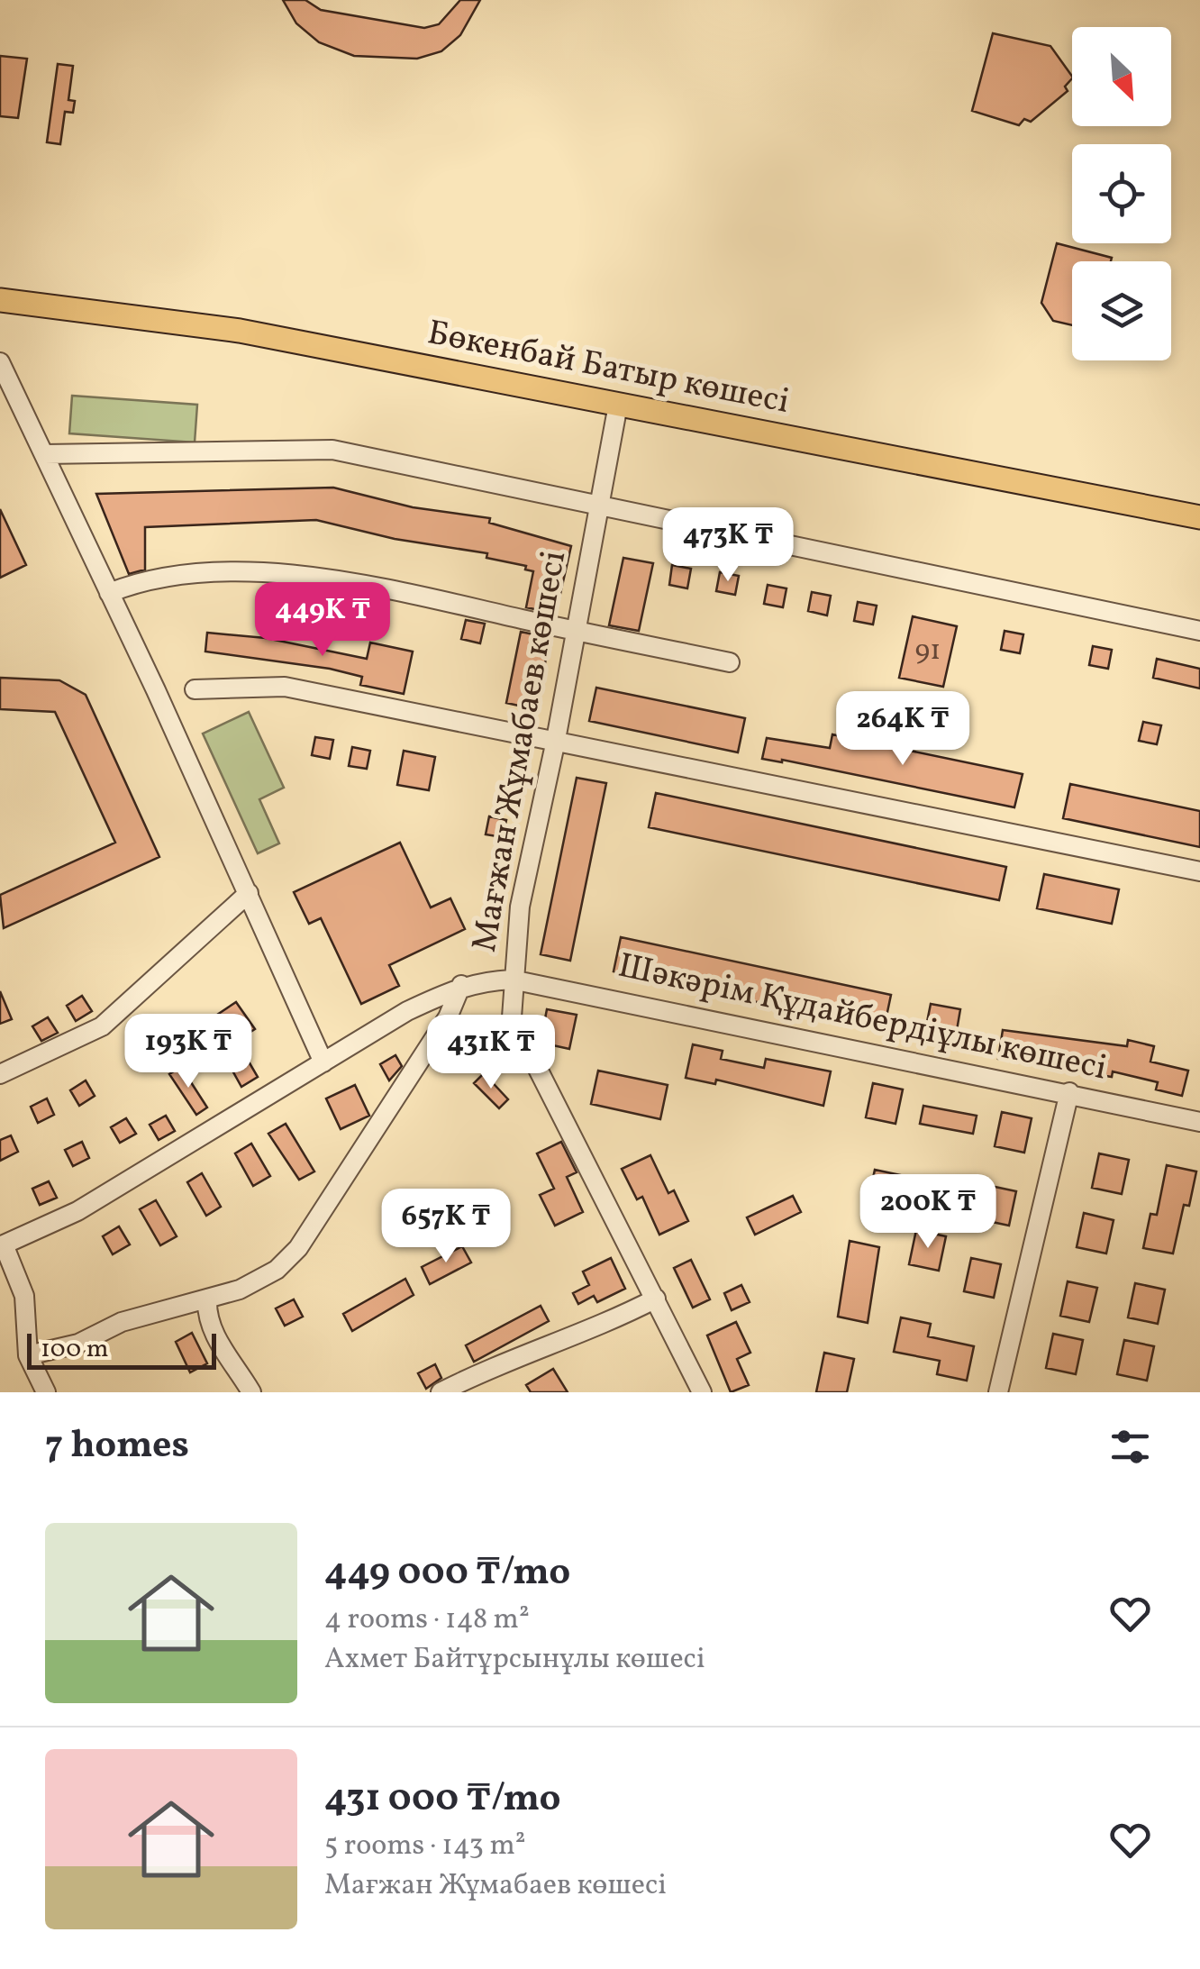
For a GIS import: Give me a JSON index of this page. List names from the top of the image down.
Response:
{
  "streets": {
    "main road": ["Бөкенбай Батыр көшесі"],
    "street": ["Мағжан Жұмабаев көшесі", "Шәкәрім Құдайбердіұлы көшесі"]
  },
  "crossings": [
    ["Бөкенбай Батыр көшесі", "Мағжан Жұмабаев көшесі"],
    ["Мағжан Жұмабаев көшесі", "Шәкәрім Құдайбердіұлы көшесі"]
  ],
  "house_numbers": ["91"],
  "scale_bar": "100 m",
  "north": "bottom right",
  "page": {
    "price": [
      "473K ₸",
      "449K ₸",
      "264K ₸",
      "193K ₸",
      "431K ₸",
      "200K ₸",
      "657K ₸"
    ],
    "scale": "100 m",
    "heading": "7 homes",
    "list": [
      {
        "name": "449 000 ₸/mo",
        "note": "4 rooms · 148 m² · Ахмет Байтұрсынұлы көшесі"
      },
      {
        "name": "431 000 ₸/mo",
        "note": "5 rooms · 143 m² · Мағжан Жұмабаев көшесі"
      }
    ]
  }
}
